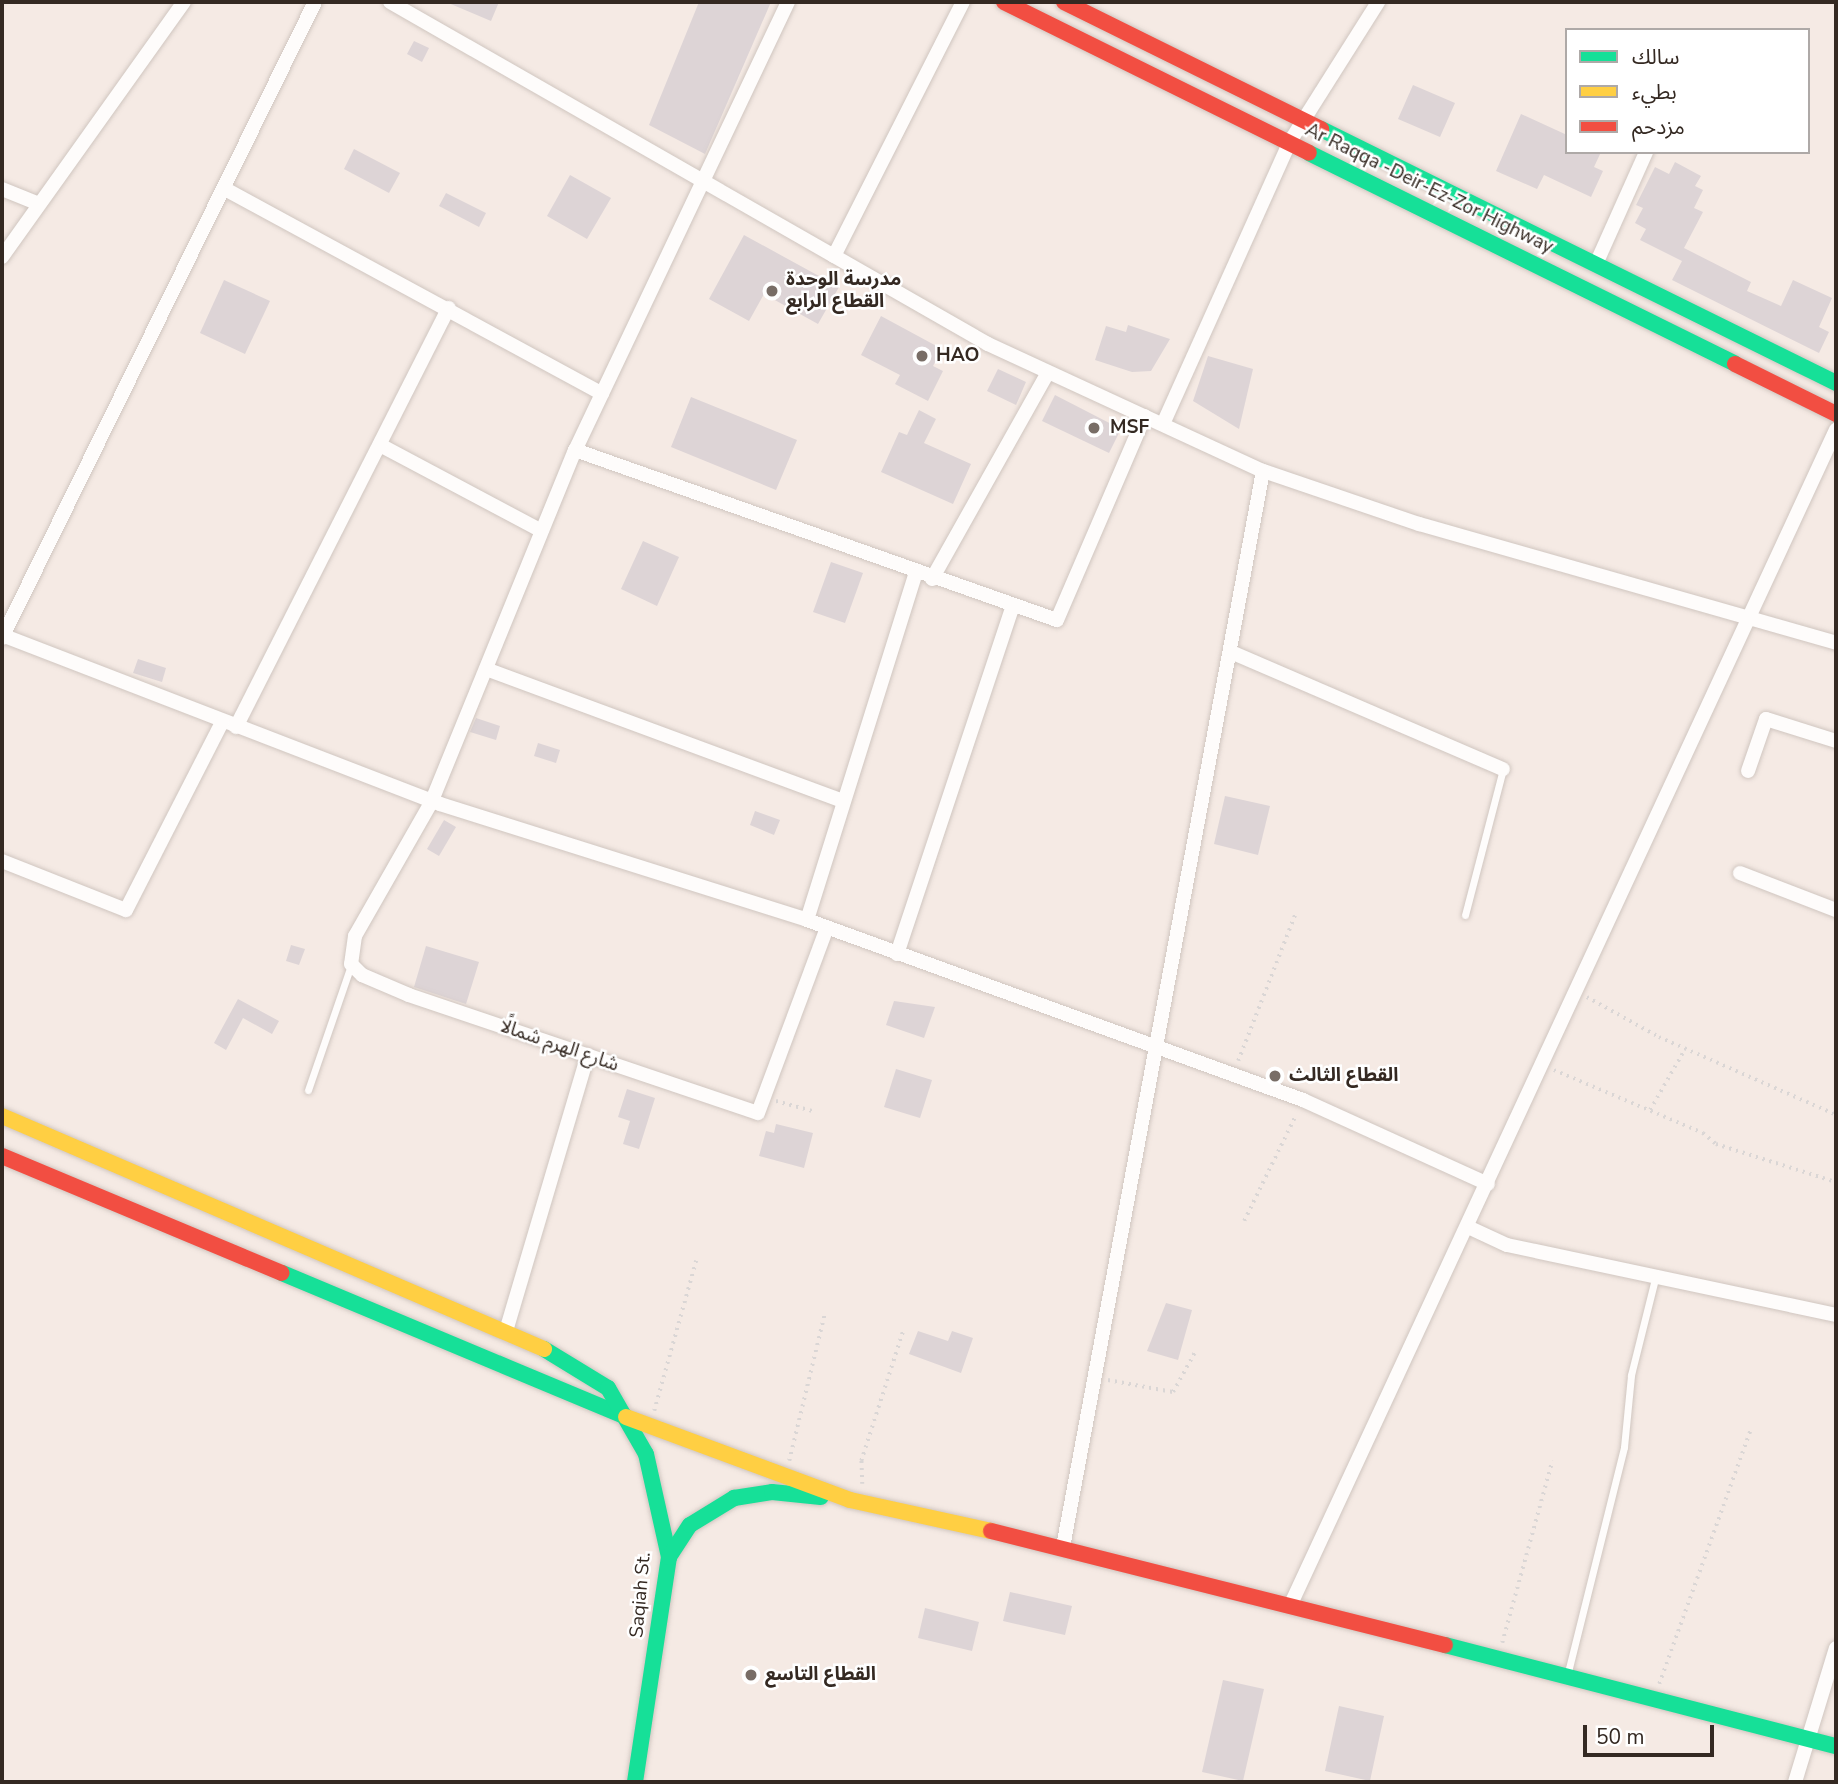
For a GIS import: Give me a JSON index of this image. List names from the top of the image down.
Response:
{
  "streets": {
    "main road": ["Ar Raqqa -Deir-Ez-Zor Highway", "Saqiah St."],
    "street": ["شارع الهرم شمالًا"]
  },
  "places": [
    "مدرسة الوحدة القطاع الرابع",
    "HAO",
    "MSF",
    "القطاع الثالث",
    "القطاع التاسع"
  ],
  "legend": ["سالك", "بطيء", "مزدحم"],
  "scale_bar": "50 m"
}
